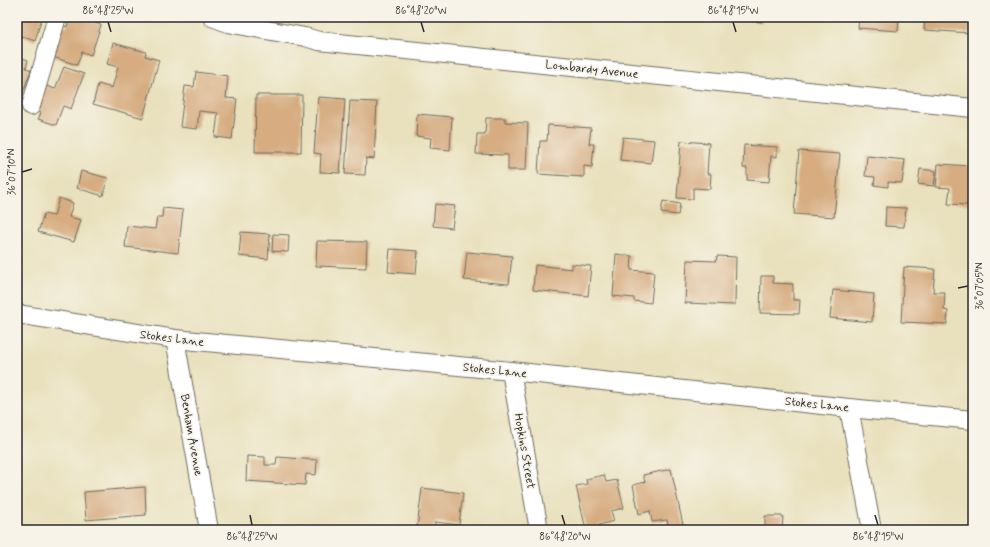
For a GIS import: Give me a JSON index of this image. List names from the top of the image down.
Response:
{
  "streets": {
    "street": [
      "Lombardy Avenue",
      "Stokes Lane",
      "Benham Avenue",
      "Hopkins Street"
    ]
  },
  "crossings": [
    ["Stokes Lane", "Benham Avenue"],
    ["Stokes Lane", "Hopkins Street"]
  ],
  "coordinates": [
    "86°48'25\"W",
    "86°48'20\"W",
    "86°48'15\"W",
    "36°07'10\"N",
    "36°07'05\"N"
  ]
}
